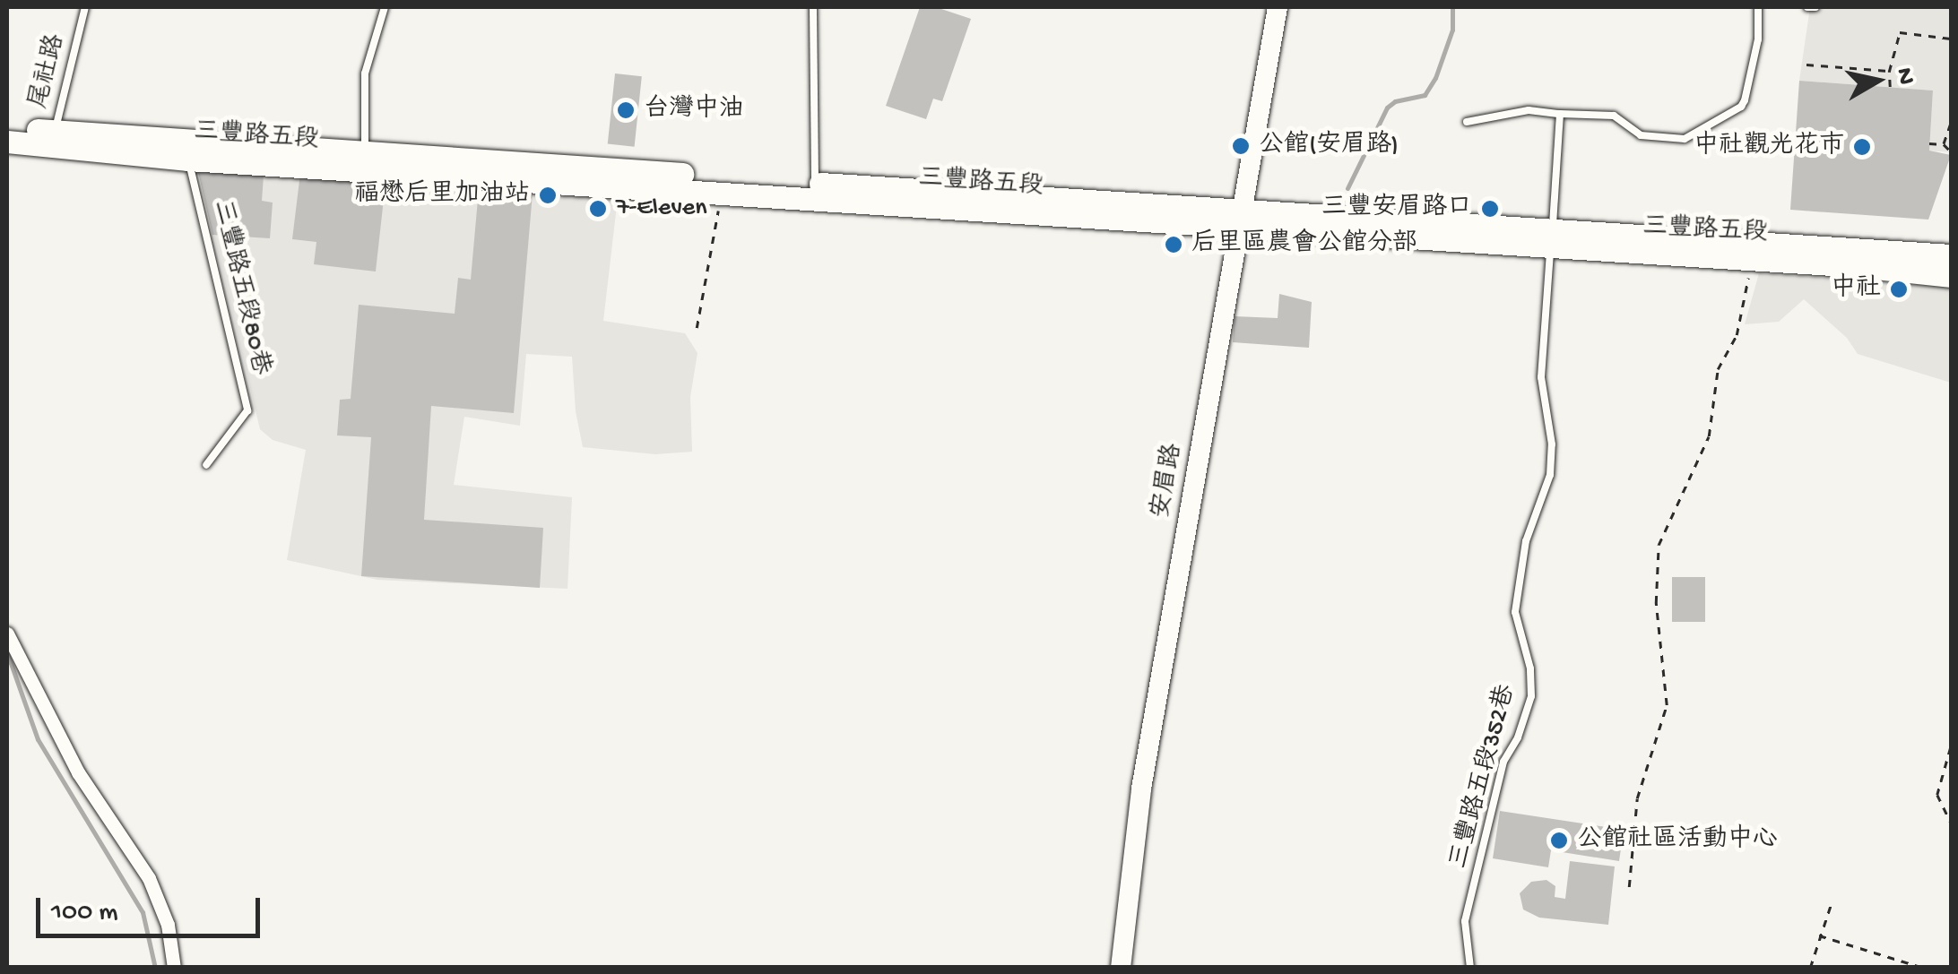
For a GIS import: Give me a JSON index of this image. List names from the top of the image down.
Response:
{
  "streets": {
    "main road": ["三豐路五段"],
    "street": ["安眉路"],
    "lane": ["尾社路", "三豐路五段80巷", "三豐路五段352巷"]
  },
  "crossings": [
    ["尾社路", "三豐路五段"],
    ["三豐路五段", "三豐路五段80巷"],
    ["三豐路五段", "安眉路"],
    ["三豐路五段", "三豐路五段352巷"]
  ],
  "places": [
    "台灣中油",
    "公館(安眉路)",
    "中社觀光花市",
    "福懋后里加油站",
    "7-Eleven",
    "三豐安眉路口",
    "后里區農會公館分部",
    "中社",
    "公館社區活動中心"
  ],
  "scale_bar": "100 m",
  "north": "right"
}
